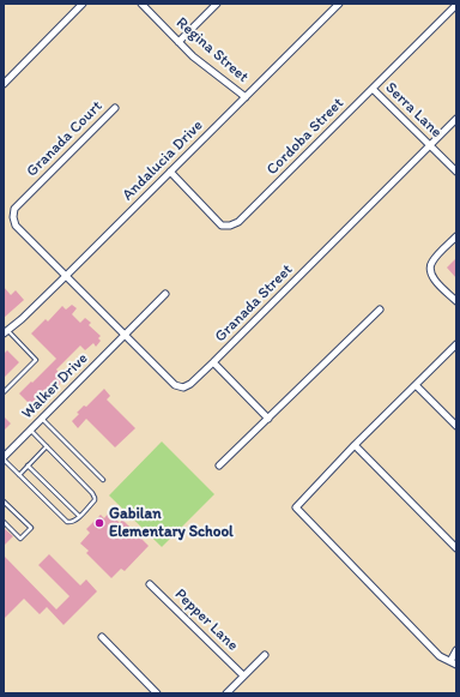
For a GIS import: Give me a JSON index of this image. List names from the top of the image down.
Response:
{
  "streets": {
    "street": [
      "Regina Street",
      "Serra Lane",
      "Cordoba Street",
      "Granada Court",
      "Andalucia Drive",
      "Granada Street",
      "Walker Drive",
      "Pepper Lane"
    ]
  },
  "crossings": [
    ["Regina Street", "Andalucia Drive"],
    ["Serra Lane", "Cordoba Street"],
    ["Serra Lane", "Granada Street"],
    ["Cordoba Street", "Andalucia Drive"],
    ["Granada Court", "Andalucia Drive"],
    ["Granada Court", "Granada Street"],
    ["Andalucia Drive", "Granada Street"],
    ["Granada Street", "Walker Drive"]
  ],
  "places": ["Gabilan Elementary School"]
}
